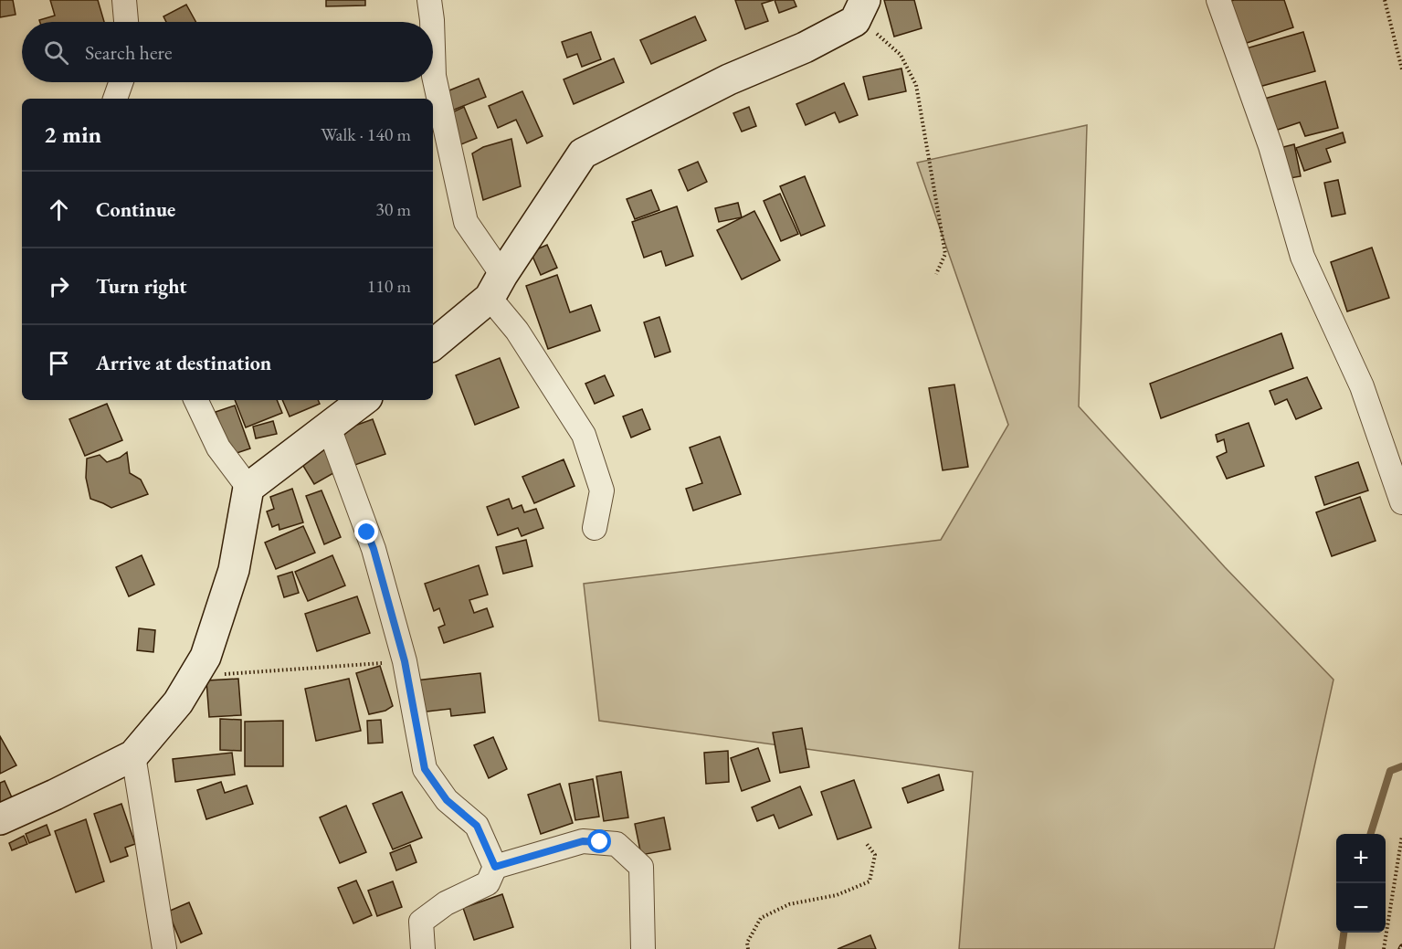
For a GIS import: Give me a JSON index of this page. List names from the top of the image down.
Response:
{
  "page": {
    "search": "Search here",
    "heading": ["2 min", "Walk · 140 m"],
    "list": [
      ["Continue", "30 m"],
      ["Turn right", "110 m"],
      "Arrive at destination"
    ],
    "map_buttons": ["+", "−"]
  }
}
